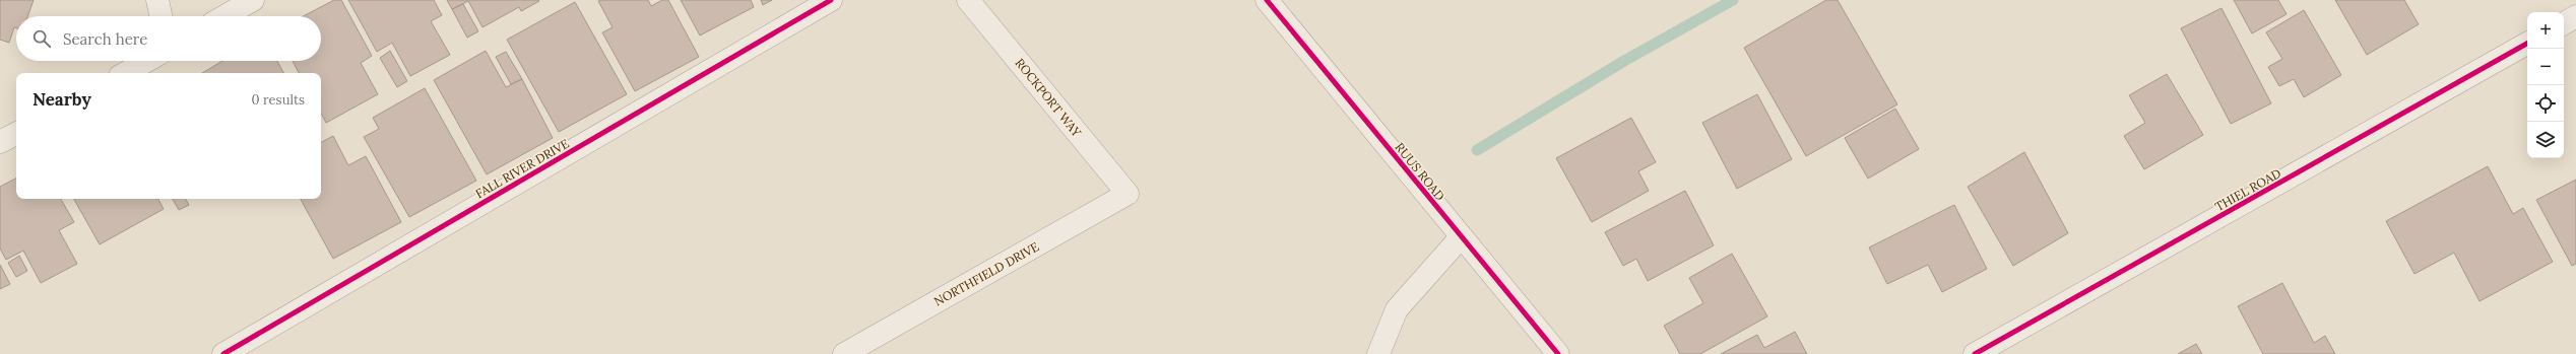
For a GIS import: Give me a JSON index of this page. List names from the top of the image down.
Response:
{
  "streets": {
    "street": [
      "ROCKPORT WAY",
      "FALL RIVER DRIVE",
      "RUUS ROAD",
      "THIEL ROAD",
      "NORTHFIELD DRIVE"
    ]
  },
  "crossings": [
    ["ROCKPORT WAY", "NORTHFIELD DRIVE"]
  ],
  "page": {
    "map_buttons": ["+", "−"],
    "search": "Search here",
    "heading": ["Nearby", "0 results"]
  }
}
